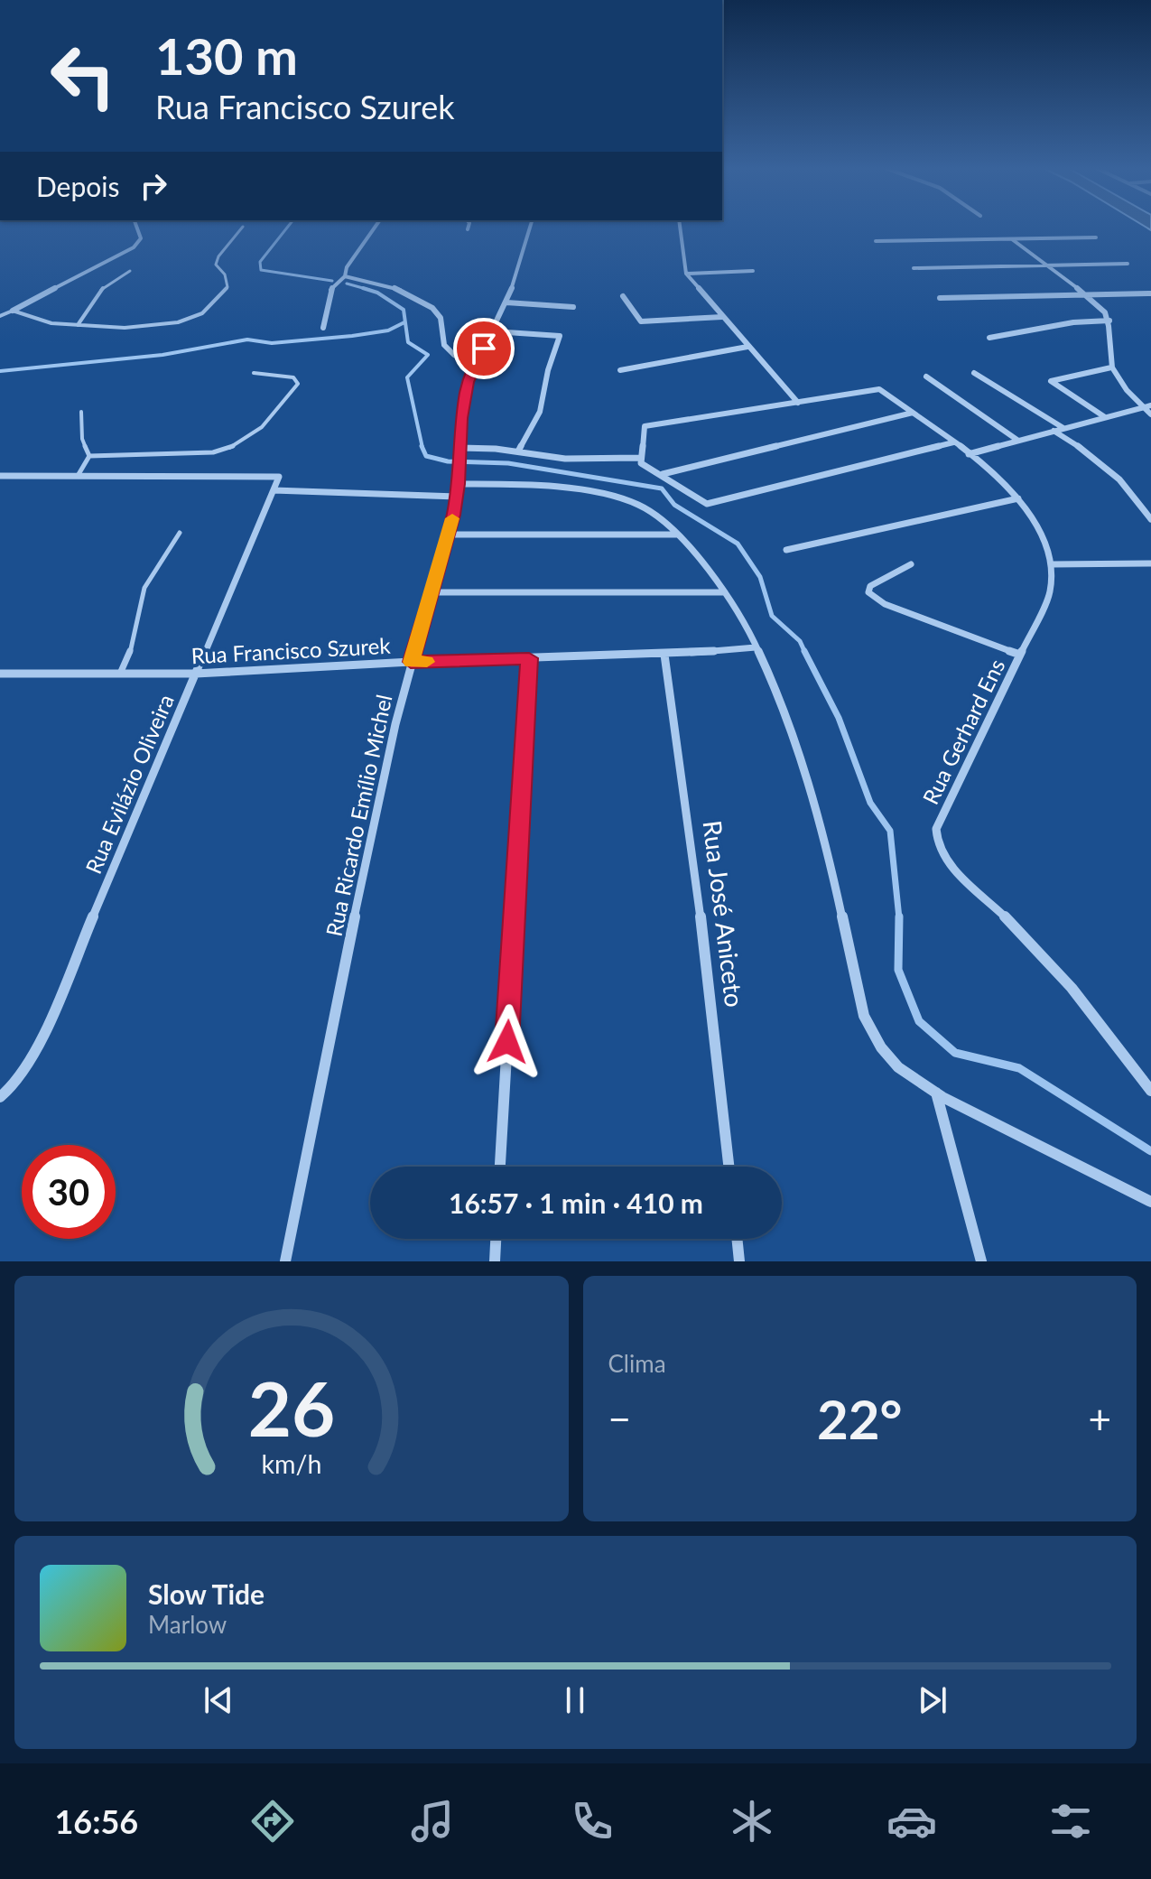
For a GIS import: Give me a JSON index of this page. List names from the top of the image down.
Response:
{
  "streets": {
    "street": [
      "Rua Francisco Szurek",
      "Rua Gerhard Ens",
      "Rua Evilázio Oliveira",
      "Rua Ricardo Emílio Michel",
      "Rua José Aniceto"
    ]
  },
  "crossings": [
    ["Rua Francisco Szurek", "Rua Evilázio Oliveira"],
    ["Rua Francisco Szurek", "Rua Ricardo Emílio Michel"],
    ["Rua Francisco Szurek", "Rua José Aniceto"]
  ],
  "page": {
    "turn": ["130 m", "Rua Francisco Szurek"],
    "then": "Depois",
    "limit": "30",
    "trip": "16:57 · 1 min · 410 m",
    "tile": "Clima",
    "heat": ["−", "22°", "+"],
    "song": ["Slow Tide", "Marlow"],
    "tabs": "16:56",
    "gauge": ["26", "km/h"]
  }
}
